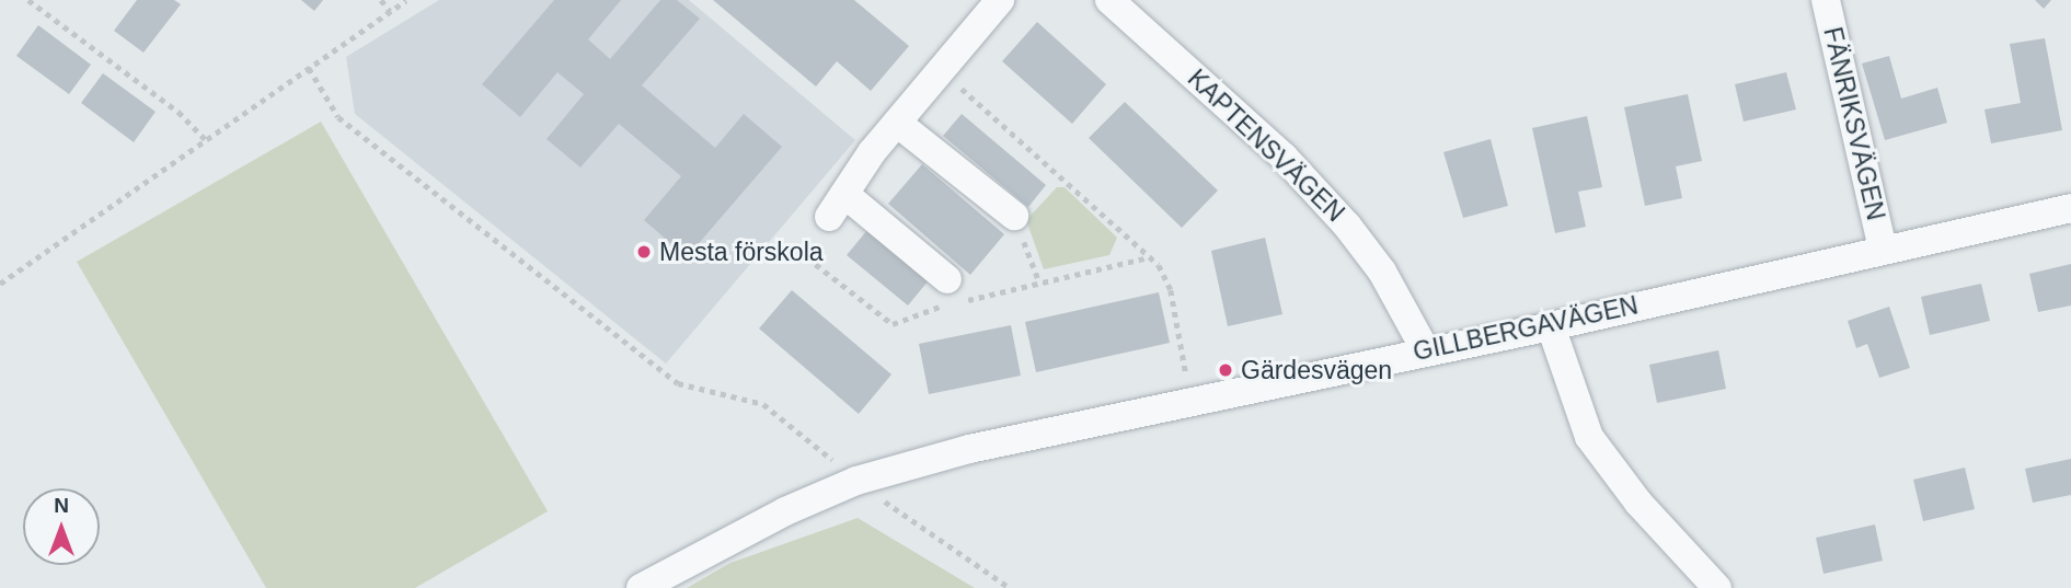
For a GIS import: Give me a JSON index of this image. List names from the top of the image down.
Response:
{
  "streets": {
    "street": ["FÄNRIKSVÄGEN", "KAPTENSVÄGEN", "GILLBERGAVÄGEN"]
  },
  "crossings": [
    ["FÄNRIKSVÄGEN", "GILLBERGAVÄGEN"],
    ["KAPTENSVÄGEN", "GILLBERGAVÄGEN"]
  ],
  "places": ["Mesta förskola", "Gärdesvägen"],
  "north": "top"
}
